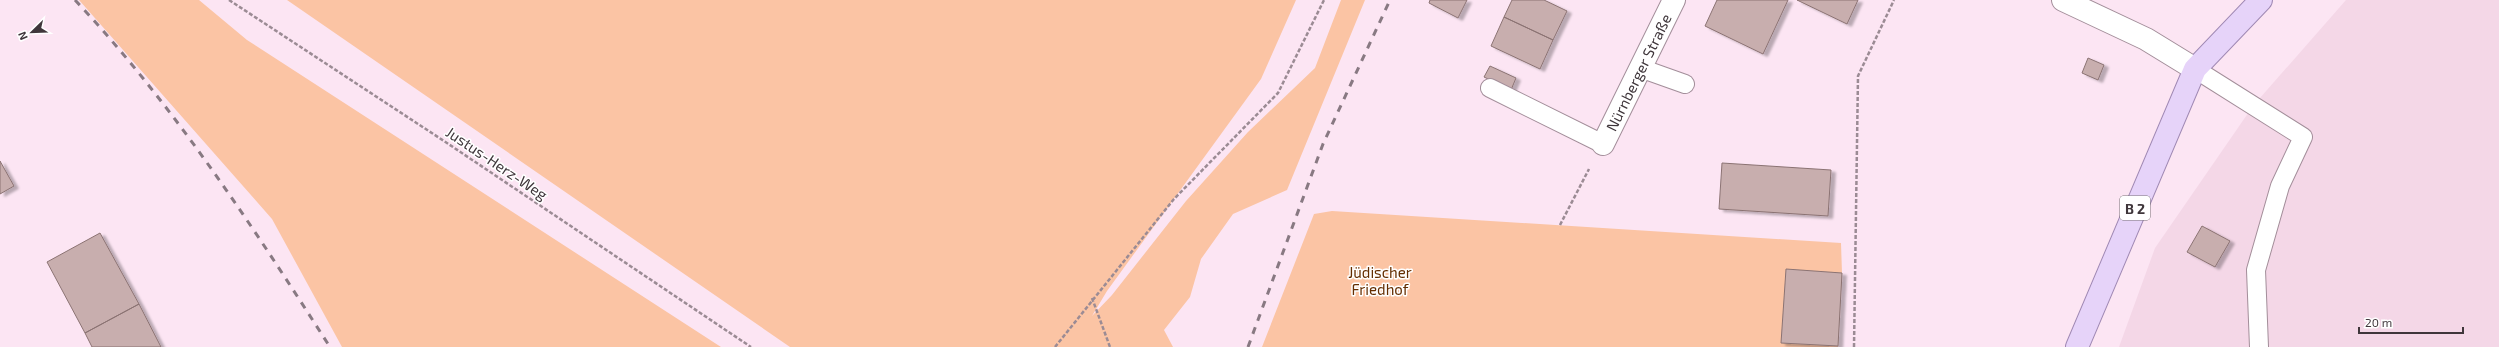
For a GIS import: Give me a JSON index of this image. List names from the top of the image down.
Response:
{
  "streets": {
    "main road": ["B 2"],
    "street": ["Nürnberger Straße"],
    "path": ["Justus-Herz-Weg"]
  },
  "parks": ["Jüdischer Friedhof"],
  "scale_bar": "20 m",
  "north": "bottom left"
}
